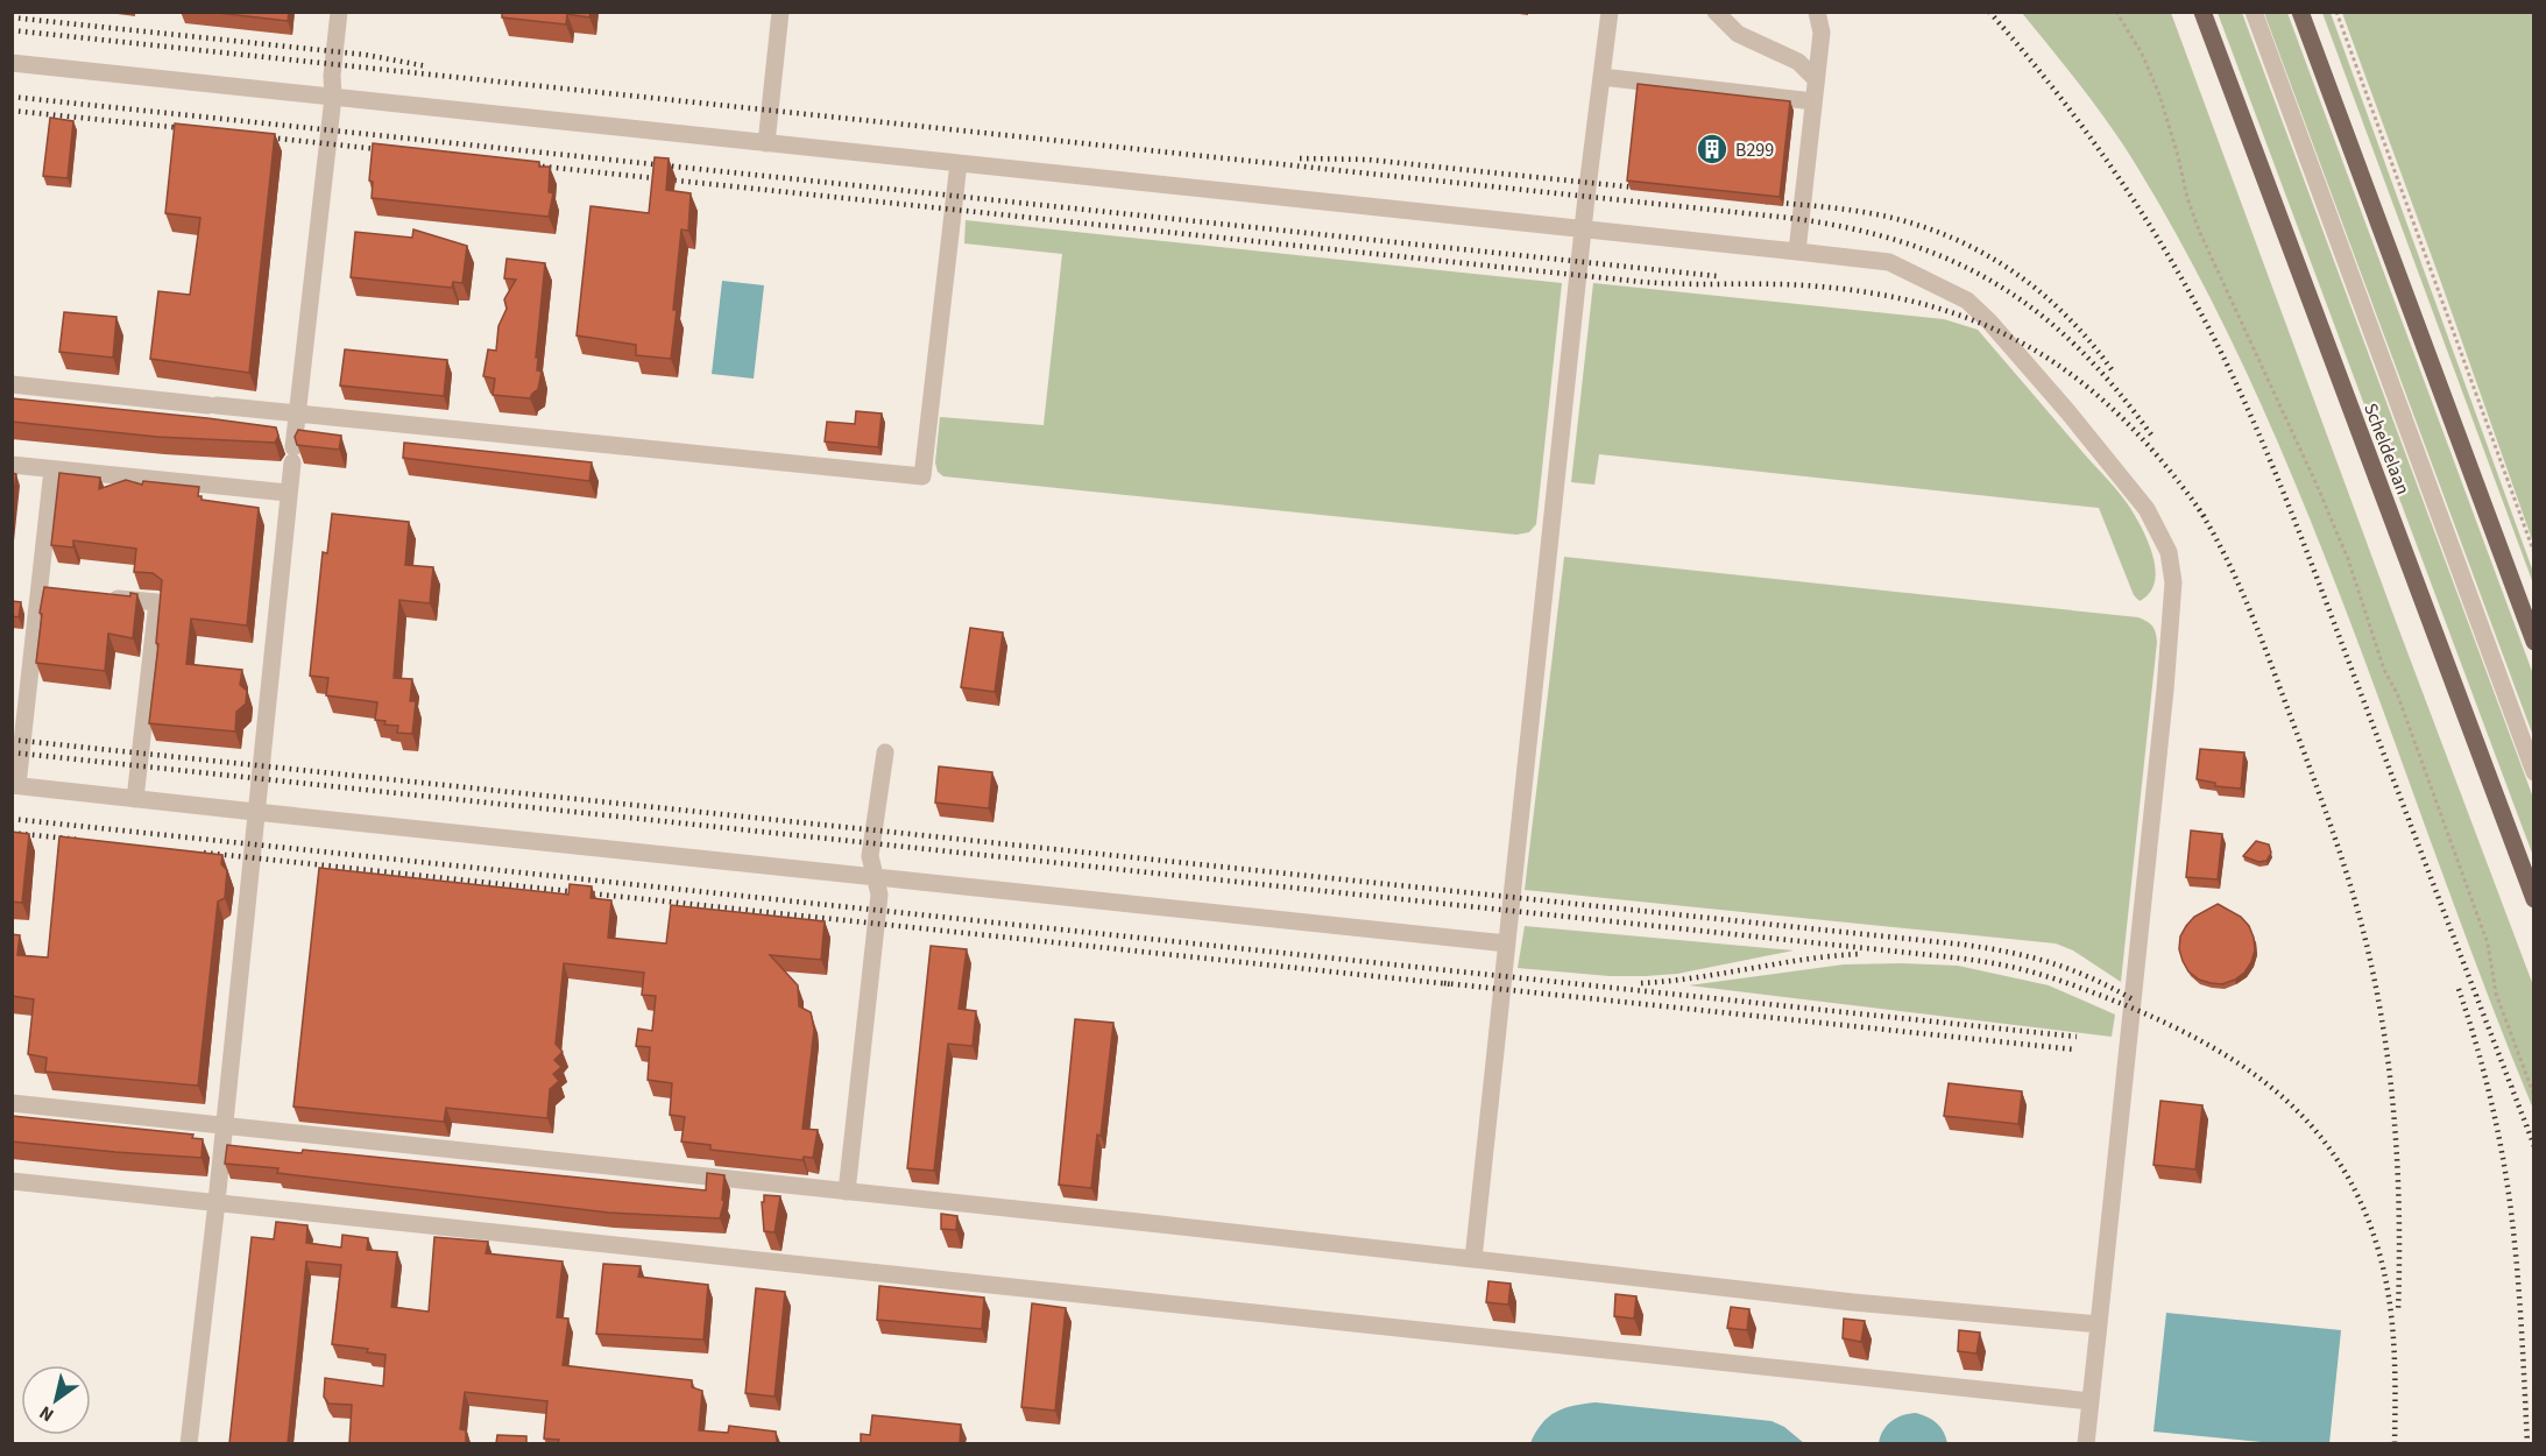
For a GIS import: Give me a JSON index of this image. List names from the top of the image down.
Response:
{
  "streets": {
    "main road": ["Scheldelaan"]
  },
  "places": {
    "building": ["B299"]
  },
  "north": "bottom left"
}
